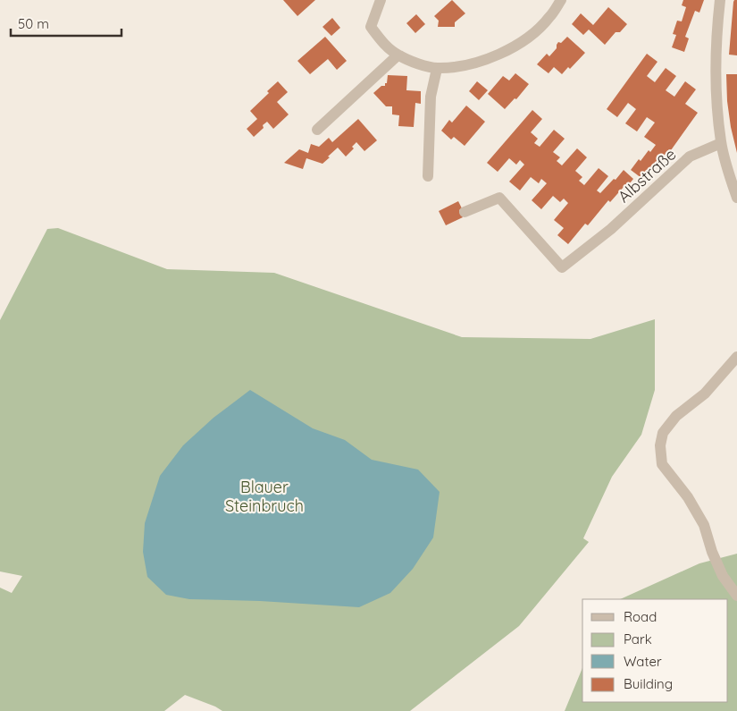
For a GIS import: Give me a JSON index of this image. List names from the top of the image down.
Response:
{
  "streets": {
    "street": ["Albstraße"]
  },
  "parks": ["Blauer Steinbruch"],
  "legend": [
    "Road",
    "Park",
    "Water",
    "Building"
  ],
  "scale_bar": "50 m"
}
